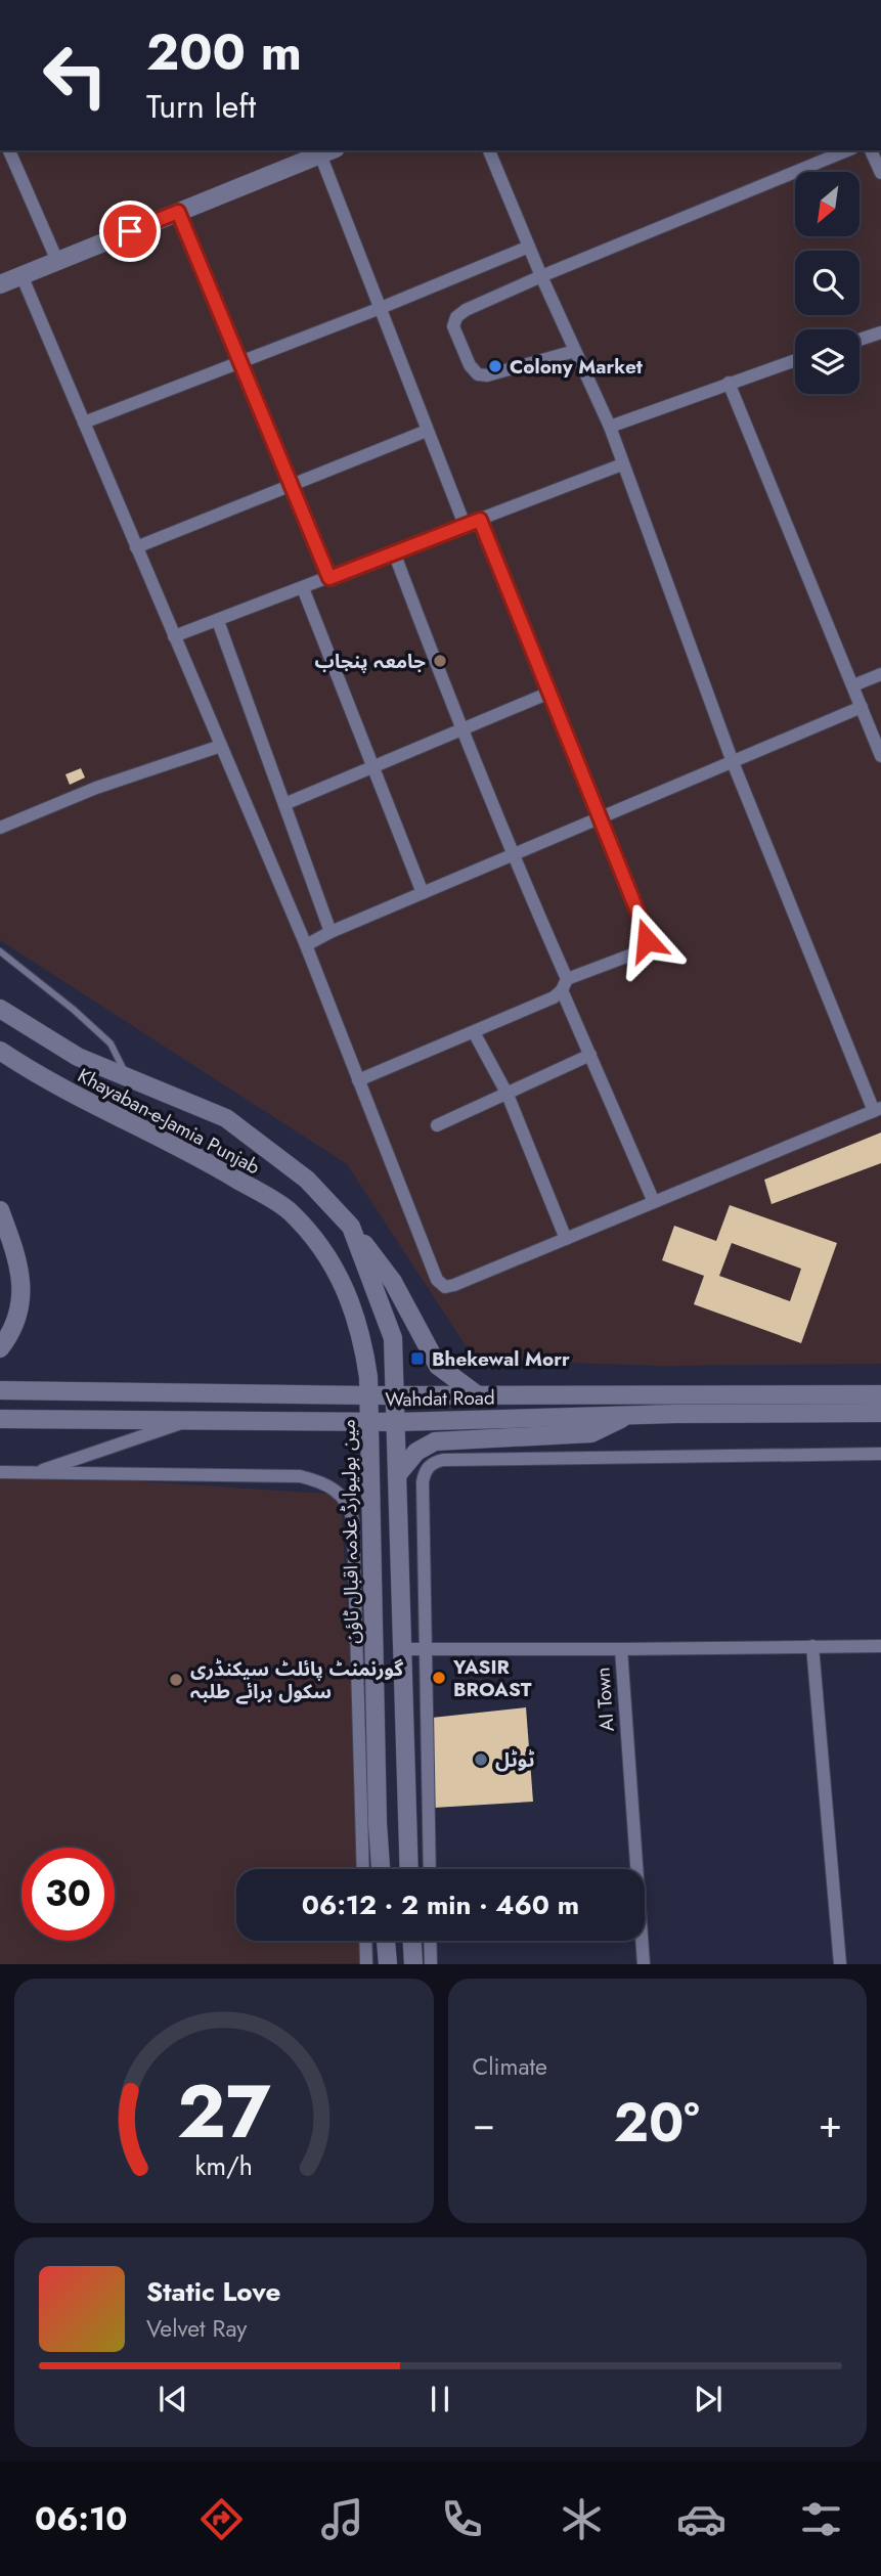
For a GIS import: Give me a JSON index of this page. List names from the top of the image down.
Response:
{
  "streets": {
    "main road": ["Khayaban-e-Jamia Punjab", "Wahdat Road", "مین بولیوارڈ علامہ اقبال ٹاؤن"],
    "street": ["AI Town"]
  },
  "crossings": [
    ["Khayaban-e-Jamia Punjab", "Wahdat Road"],
    ["Khayaban-e-Jamia Punjab", "مین بولیوارڈ علامہ اقبال ٹاؤن"],
    ["Wahdat Road", "مین بولیوارڈ علامہ اقبال ٹاؤن"]
  ],
  "places": {
    "other": [
      "Colony Market",
      "جامعہ پنجاب",
      "YASIR BROAST",
      "گورنمنٹ پائلٹ سیکنڈری سکول برائے طلبہ",
      "ٹوٹل"
    ],
    "transit": ["Bhekewal Morr"]
  },
  "north": "bottom left",
  "page": {
    "turn": ["200 m", "Turn left"],
    "limit": "30",
    "trip": "06:12 · 2 min · 460 m",
    "tile": "Climate",
    "heat": ["−", "20°", "+"],
    "song": ["Static Love", "Velvet Ray"],
    "tabs": "06:10",
    "gauge": ["27", "km/h"]
  }
}
